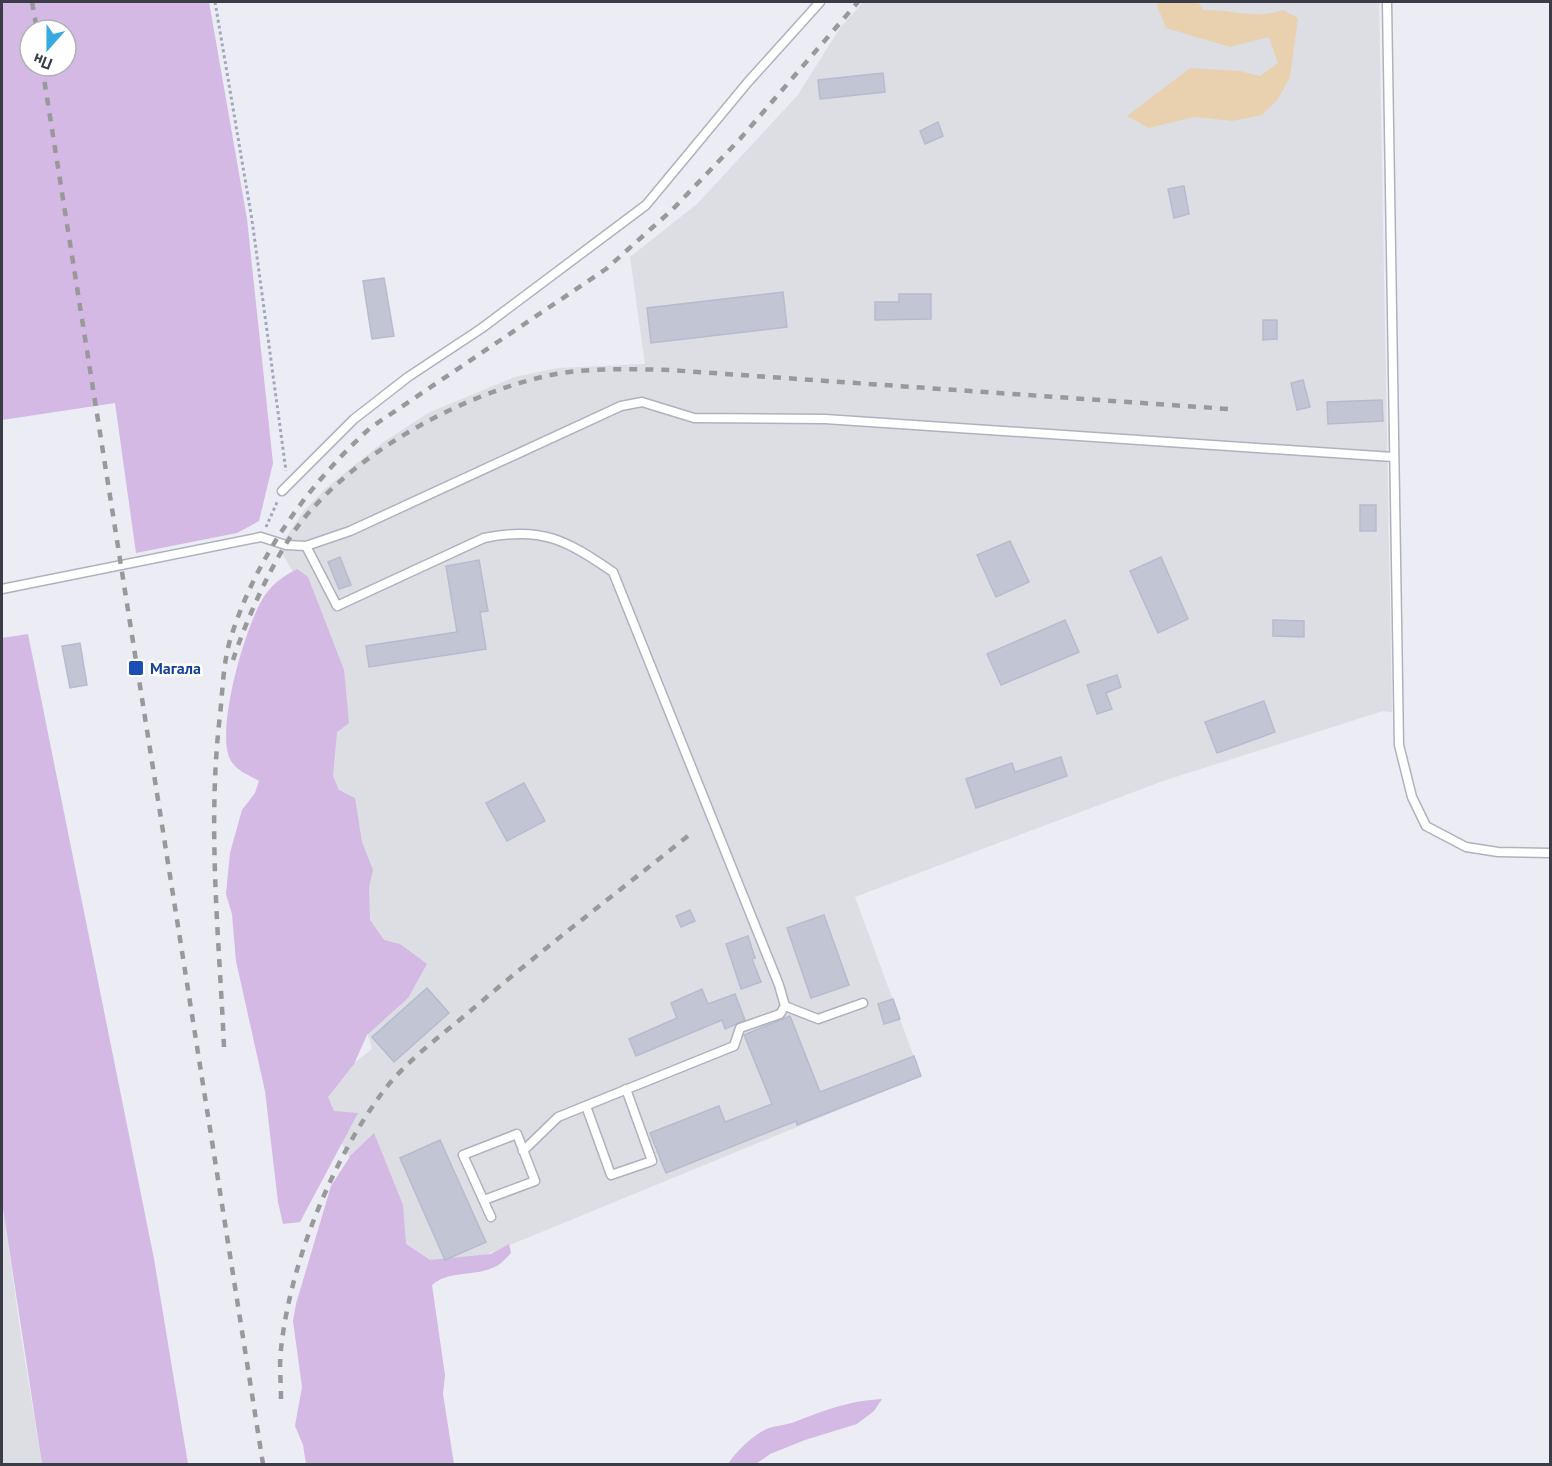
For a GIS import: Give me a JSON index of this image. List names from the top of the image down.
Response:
{
  "places": {
    "transit": ["Магала"]
  },
  "north": "bottom"
}
